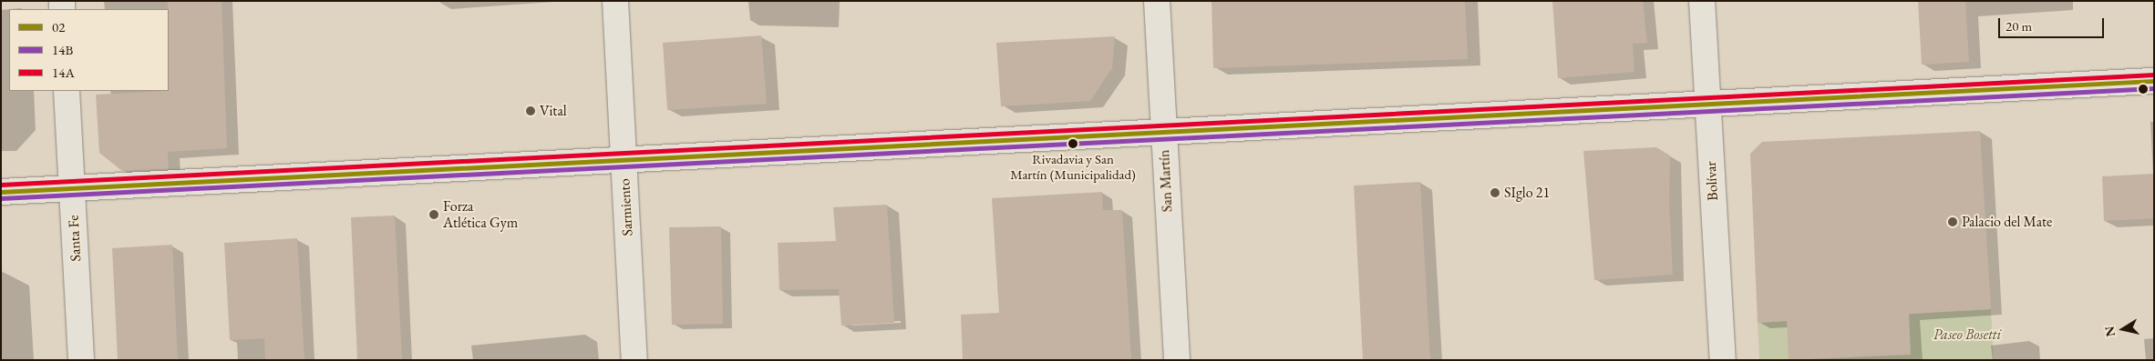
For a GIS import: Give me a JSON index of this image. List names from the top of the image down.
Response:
{
  "streets": {
    "street": [
      "San Martín",
      "Bolívar",
      "Sarmiento",
      "Santa Fe"
    ]
  },
  "parks": ["Paseo Bosetti"],
  "places": [
    "Vital",
    "Rivadavia y San Martín (Municipalidad)",
    "SIglo 21",
    "Forza Atlética Gym",
    "Palacio del Mate"
  ],
  "lines": ["transit line 14A", "transit line 02", "transit line 14B"],
  "legend": ["02", "14B", "14A"],
  "scale_bar": "20 m",
  "north": "left"
}
